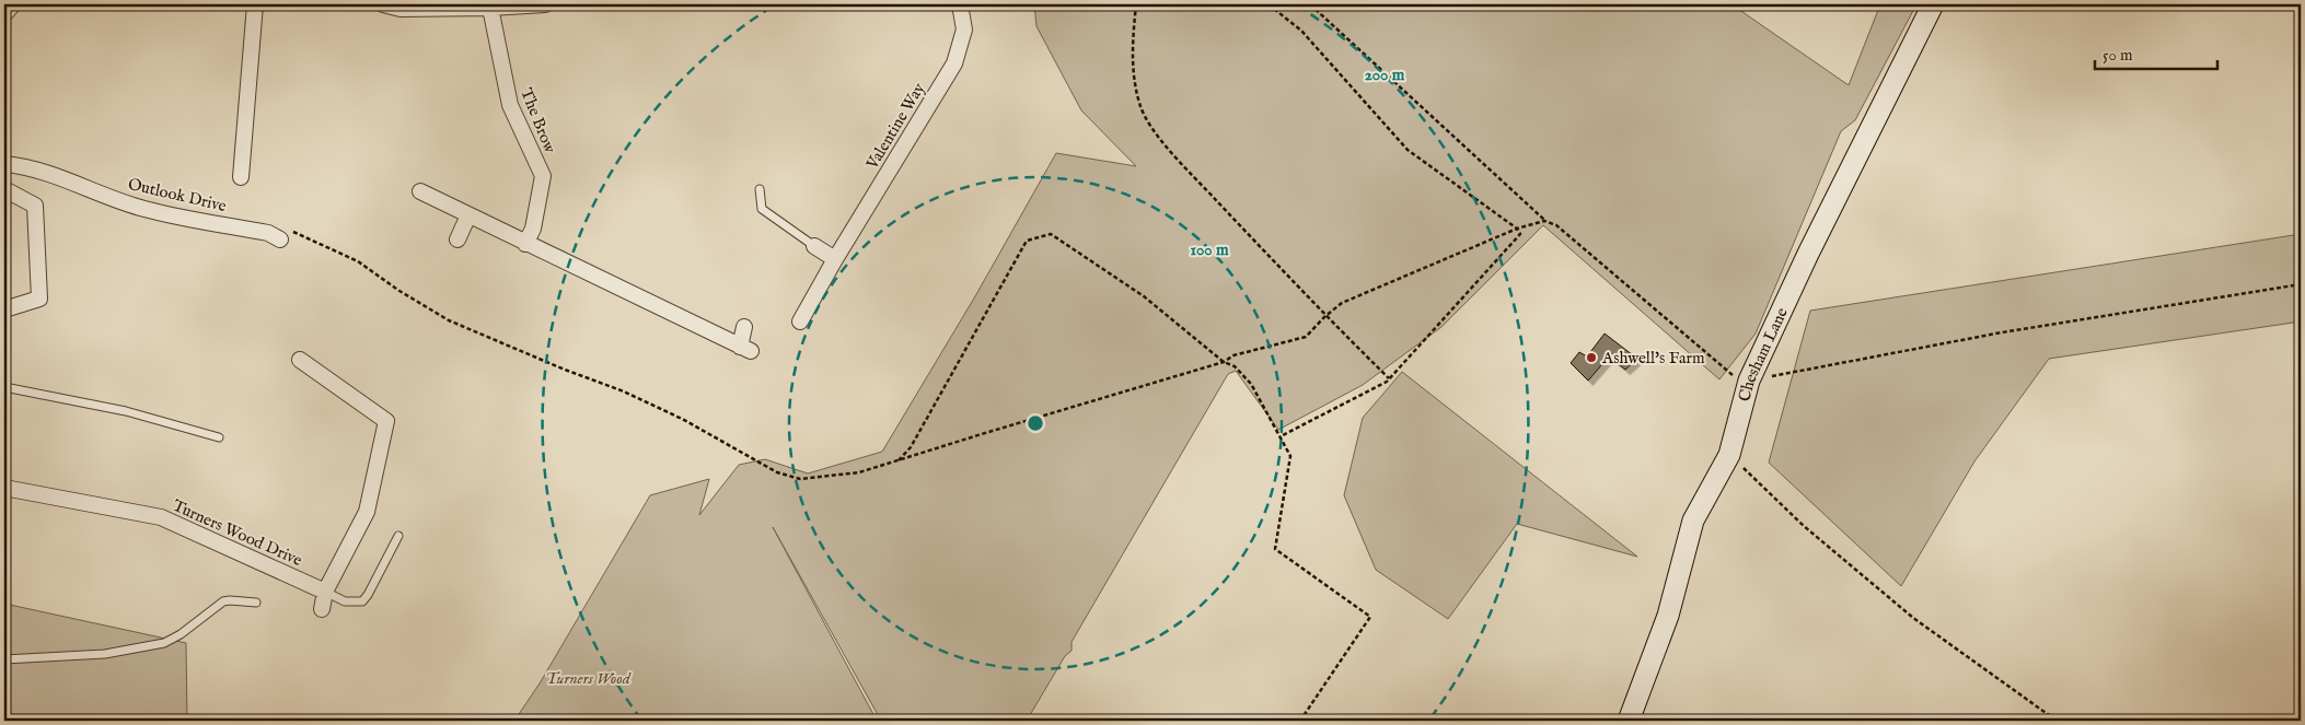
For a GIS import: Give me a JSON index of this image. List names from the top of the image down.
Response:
{
  "streets": {
    "street": [
      "The Brow",
      "Valentine Way",
      "Outlook Drive",
      "Chesham Lane",
      "Turners Wood Drive"
    ]
  },
  "parks": ["Turners Wood"],
  "places": ["Ashwell's Farm"],
  "scale_bar": "50 m",
  "rings": ["200 m", "100 m"]
}
